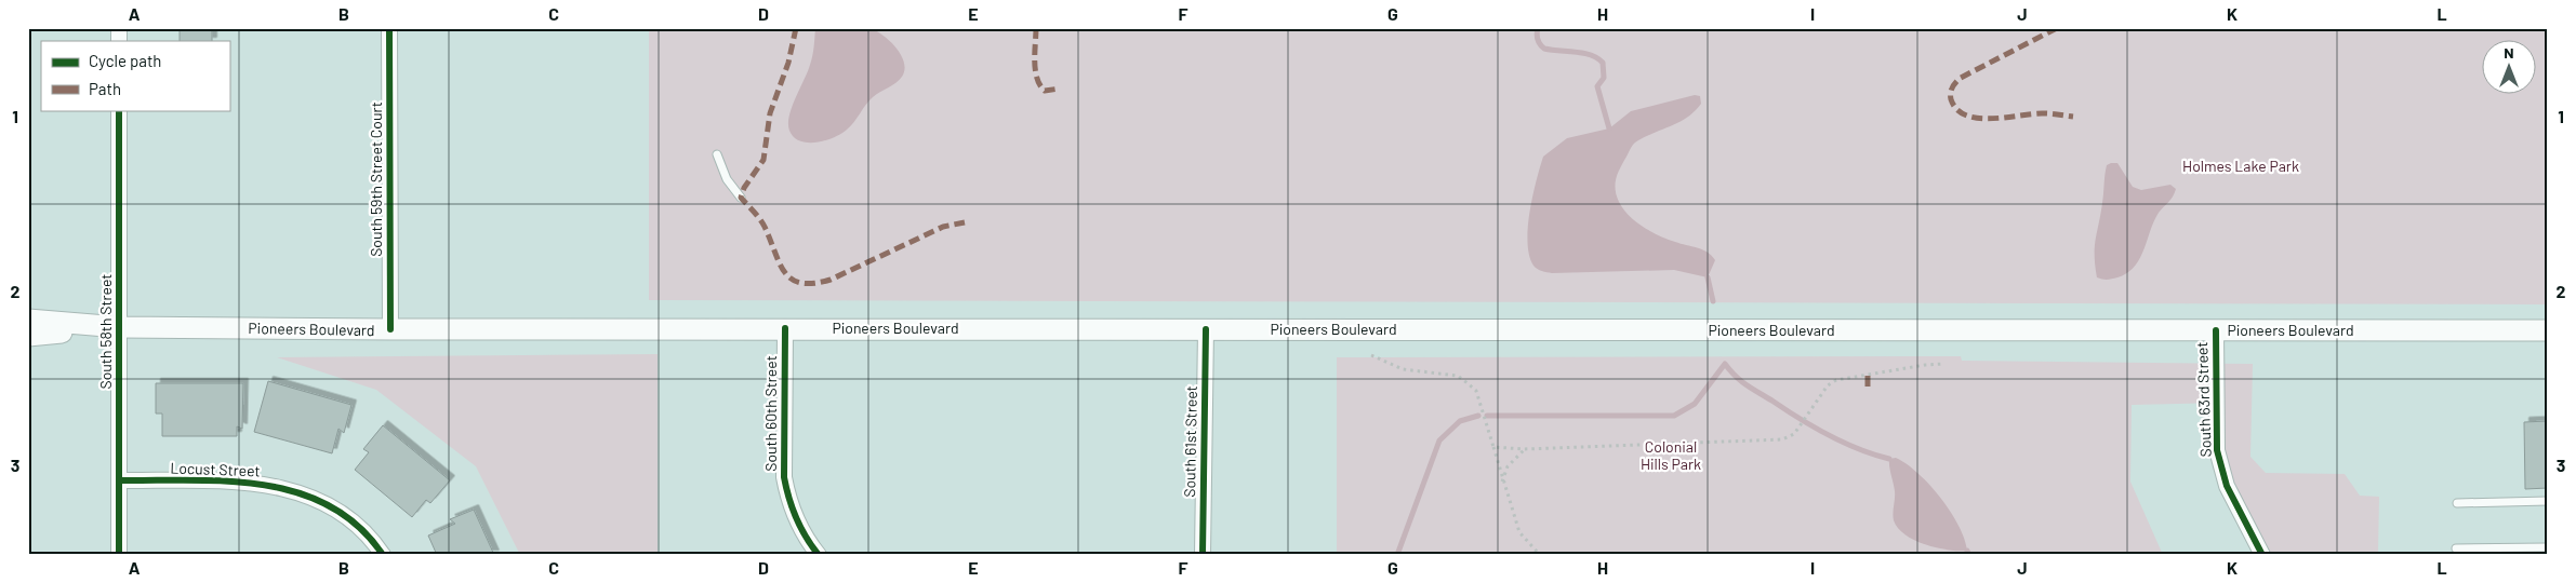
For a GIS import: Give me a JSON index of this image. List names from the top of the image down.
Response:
{
  "streets": {
    "main road": ["Pioneers Boulevard"],
    "street": [
      "South 59th Street Court",
      "South 58th Street",
      "South 63rd Street",
      "South 60th Street",
      "South 61st Street",
      "Locust Street"
    ]
  },
  "crossings": [
    ["South 59th Street Court", "Pioneers Boulevard"],
    ["Pioneers Boulevard", "South 58th Street"],
    ["Pioneers Boulevard", "South 63rd Street"],
    ["Pioneers Boulevard", "South 60th Street"],
    ["Pioneers Boulevard", "South 61st Street"],
    ["South 58th Street", "Locust Street"]
  ],
  "parks": ["Holmes Lake Park", "Colonial Hills Park"],
  "legend": ["Cycle path", "Path"],
  "north": "top",
  "grid": {
    "columns": [
      "A",
      "B",
      "C",
      "D",
      "E",
      "F",
      "G",
      "H",
      "I",
      "J",
      "K",
      "L"
    ],
    "rows": ["1", "2", "3"]
  }
}
